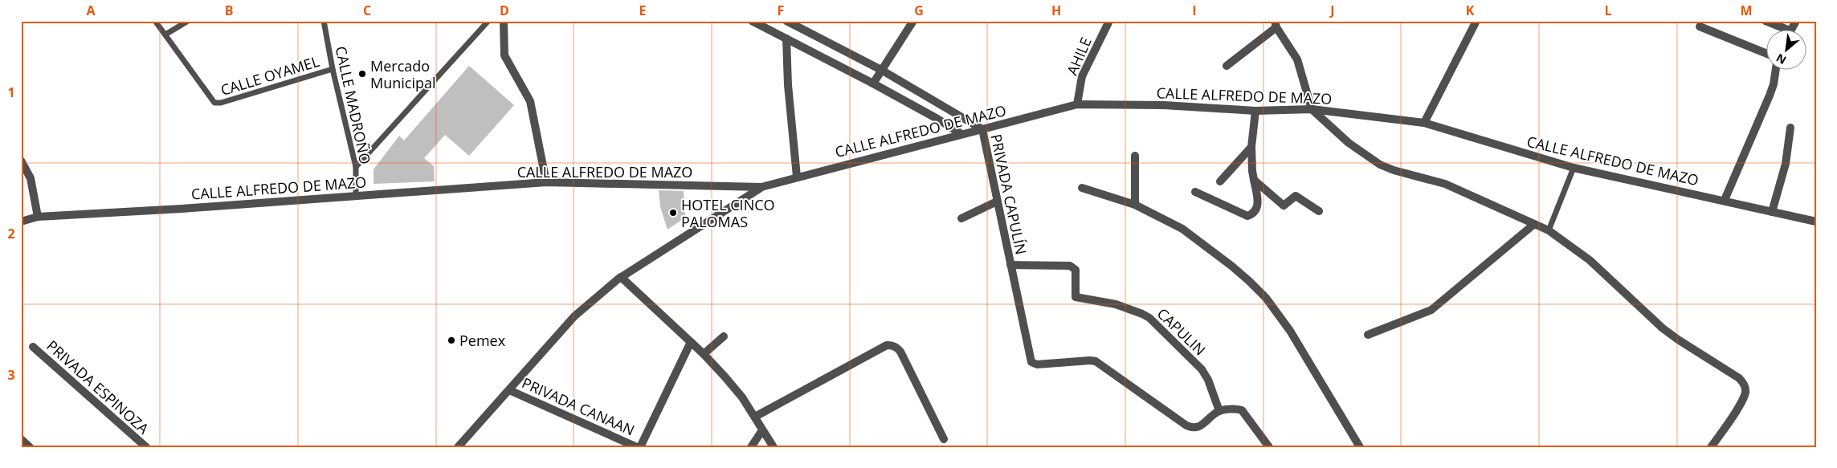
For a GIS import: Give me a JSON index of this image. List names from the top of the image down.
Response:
{
  "streets": {
    "street": [
      "AHILE",
      "CALLE ALFREDO DE MAZO",
      "PRIVADA CAPULÍN",
      "CAPULIN",
      "PRIVADA ESPINOZA",
      "PRIVADA CANAAN"
    ],
    "lane": ["CALLE OYAMEL", "CALLE MADROÑO"]
  },
  "crossings": [
    ["AHILE", "CALLE ALFREDO DE MAZO"],
    ["CALLE OYAMEL", "CALLE MADROÑO"],
    ["CALLE ALFREDO DE MAZO", "CALLE MADROÑO"],
    ["CALLE ALFREDO DE MAZO", "PRIVADA CAPULÍN"],
    ["PRIVADA CAPULÍN", "CAPULIN"]
  ],
  "places": ["Mercado Municipal", "HOTEL CINCO PALOMAS", "Pemex"],
  "north": "bottom left",
  "grid": {
    "columns": [
      "A",
      "B",
      "C",
      "D",
      "E",
      "F",
      "G",
      "H",
      "I",
      "J",
      "K",
      "L",
      "M"
    ],
    "rows": ["1", "2", "3"]
  }
}
